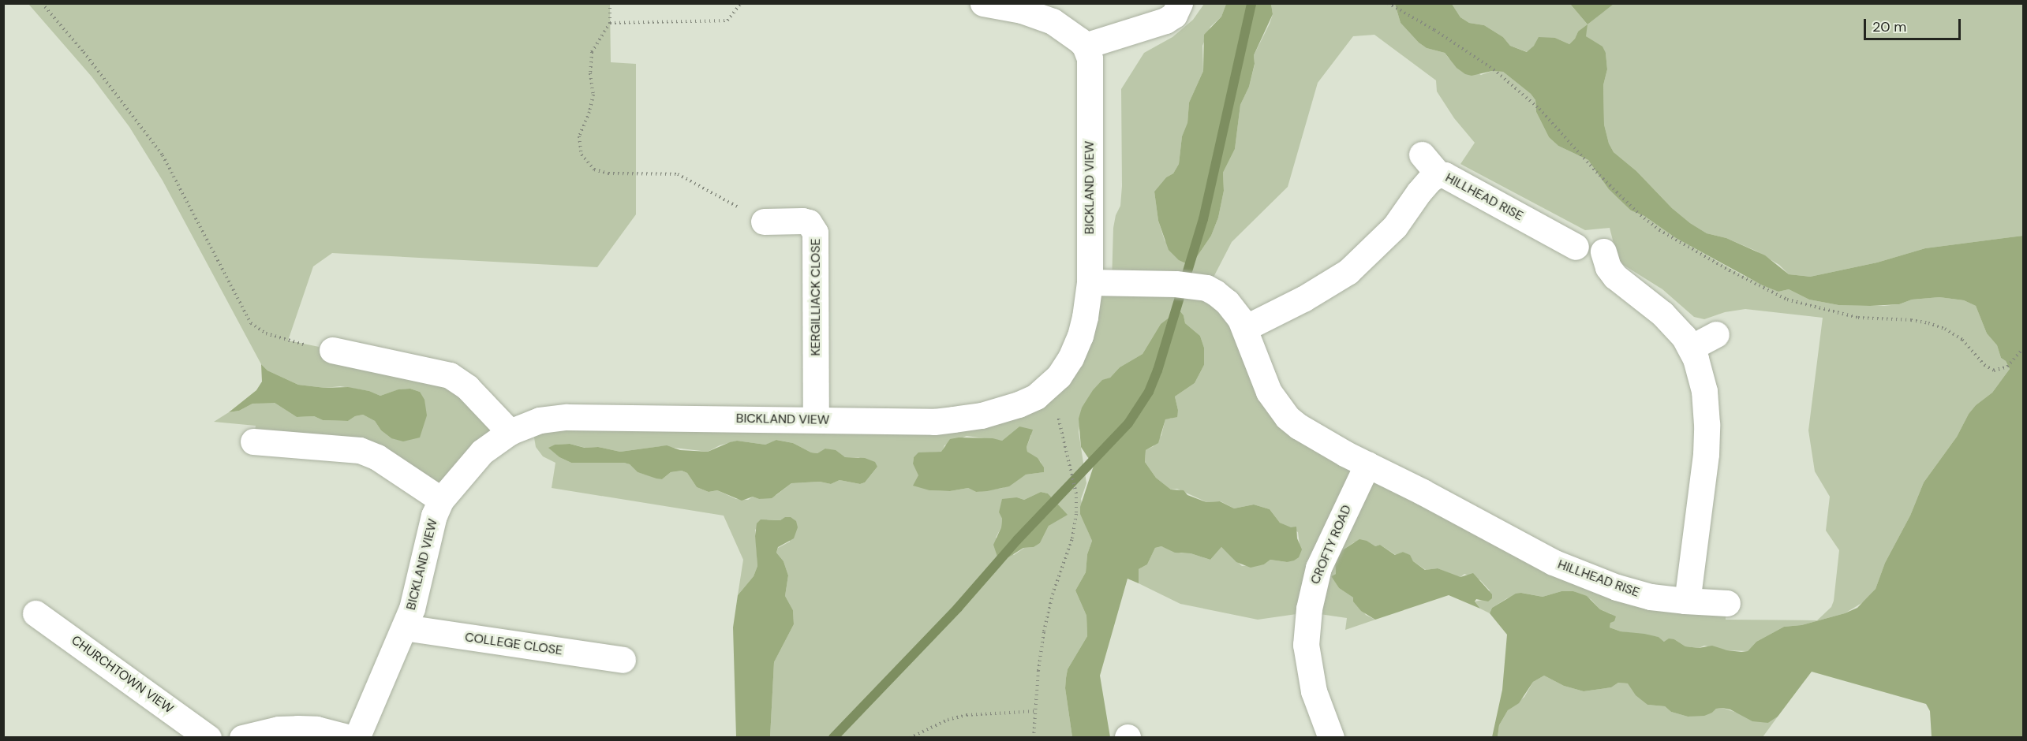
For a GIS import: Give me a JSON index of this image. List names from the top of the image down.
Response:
{
  "streets": {
    "street": [
      "BICKLAND VIEW",
      "HILLHEAD RISE",
      "KERGILLIACK CLOSE",
      "CROFTY ROAD",
      "COLLEGE CLOSE",
      "CHURCHTOWN VIEW"
    ]
  },
  "crossings": [
    ["BICKLAND VIEW", "HILLHEAD RISE"],
    ["BICKLAND VIEW", "KERGILLIACK CLOSE"],
    ["BICKLAND VIEW", "COLLEGE CLOSE"],
    ["HILLHEAD RISE", "CROFTY ROAD"]
  ],
  "scale_bar": "20 m"
}
